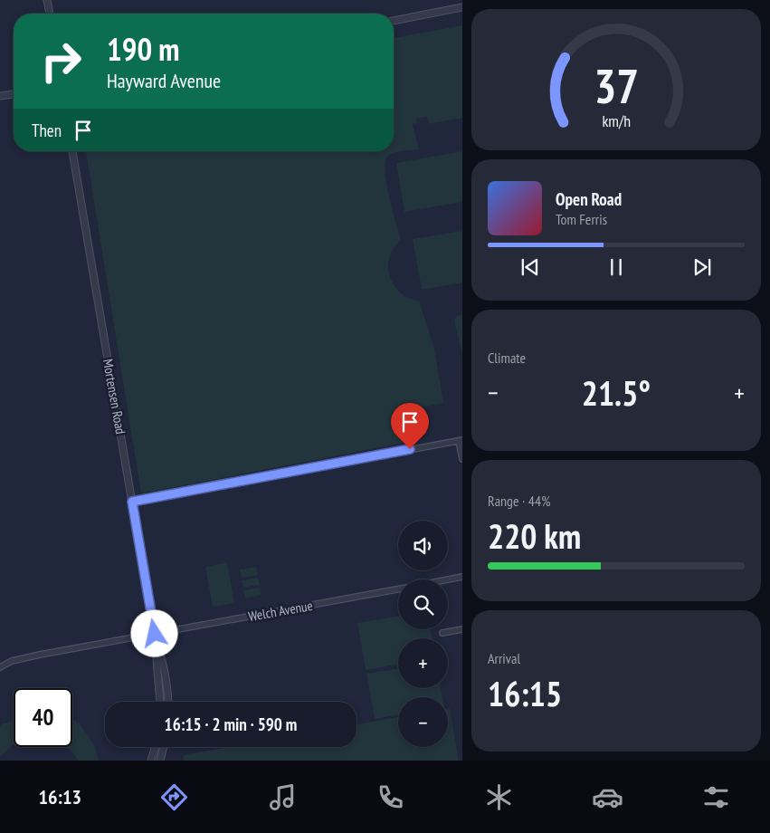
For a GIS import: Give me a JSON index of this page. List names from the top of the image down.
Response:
{
  "streets": {
    "street": ["Mortensen Road", "Welch Avenue"]
  },
  "crossings": [
    ["Mortensen Road", "Welch Avenue"]
  ],
  "page": {
    "turn": ["190 m", "Hayward Avenue"],
    "then": "Then",
    "song": ["Open Road", "Tom Ferris"],
    "tile": [
      "Climate",
      ["Range · 44%", "220 km"],
      ["Arrival", "16:15"]
    ],
    "heat": ["−", "21.5°", "+"],
    "map_buttons": ["+", "−"],
    "limit": "40",
    "trip": "16:15 · 2 min · 590 m",
    "tabs": "16:13",
    "gauge": ["37", "km/h"]
  }
}
